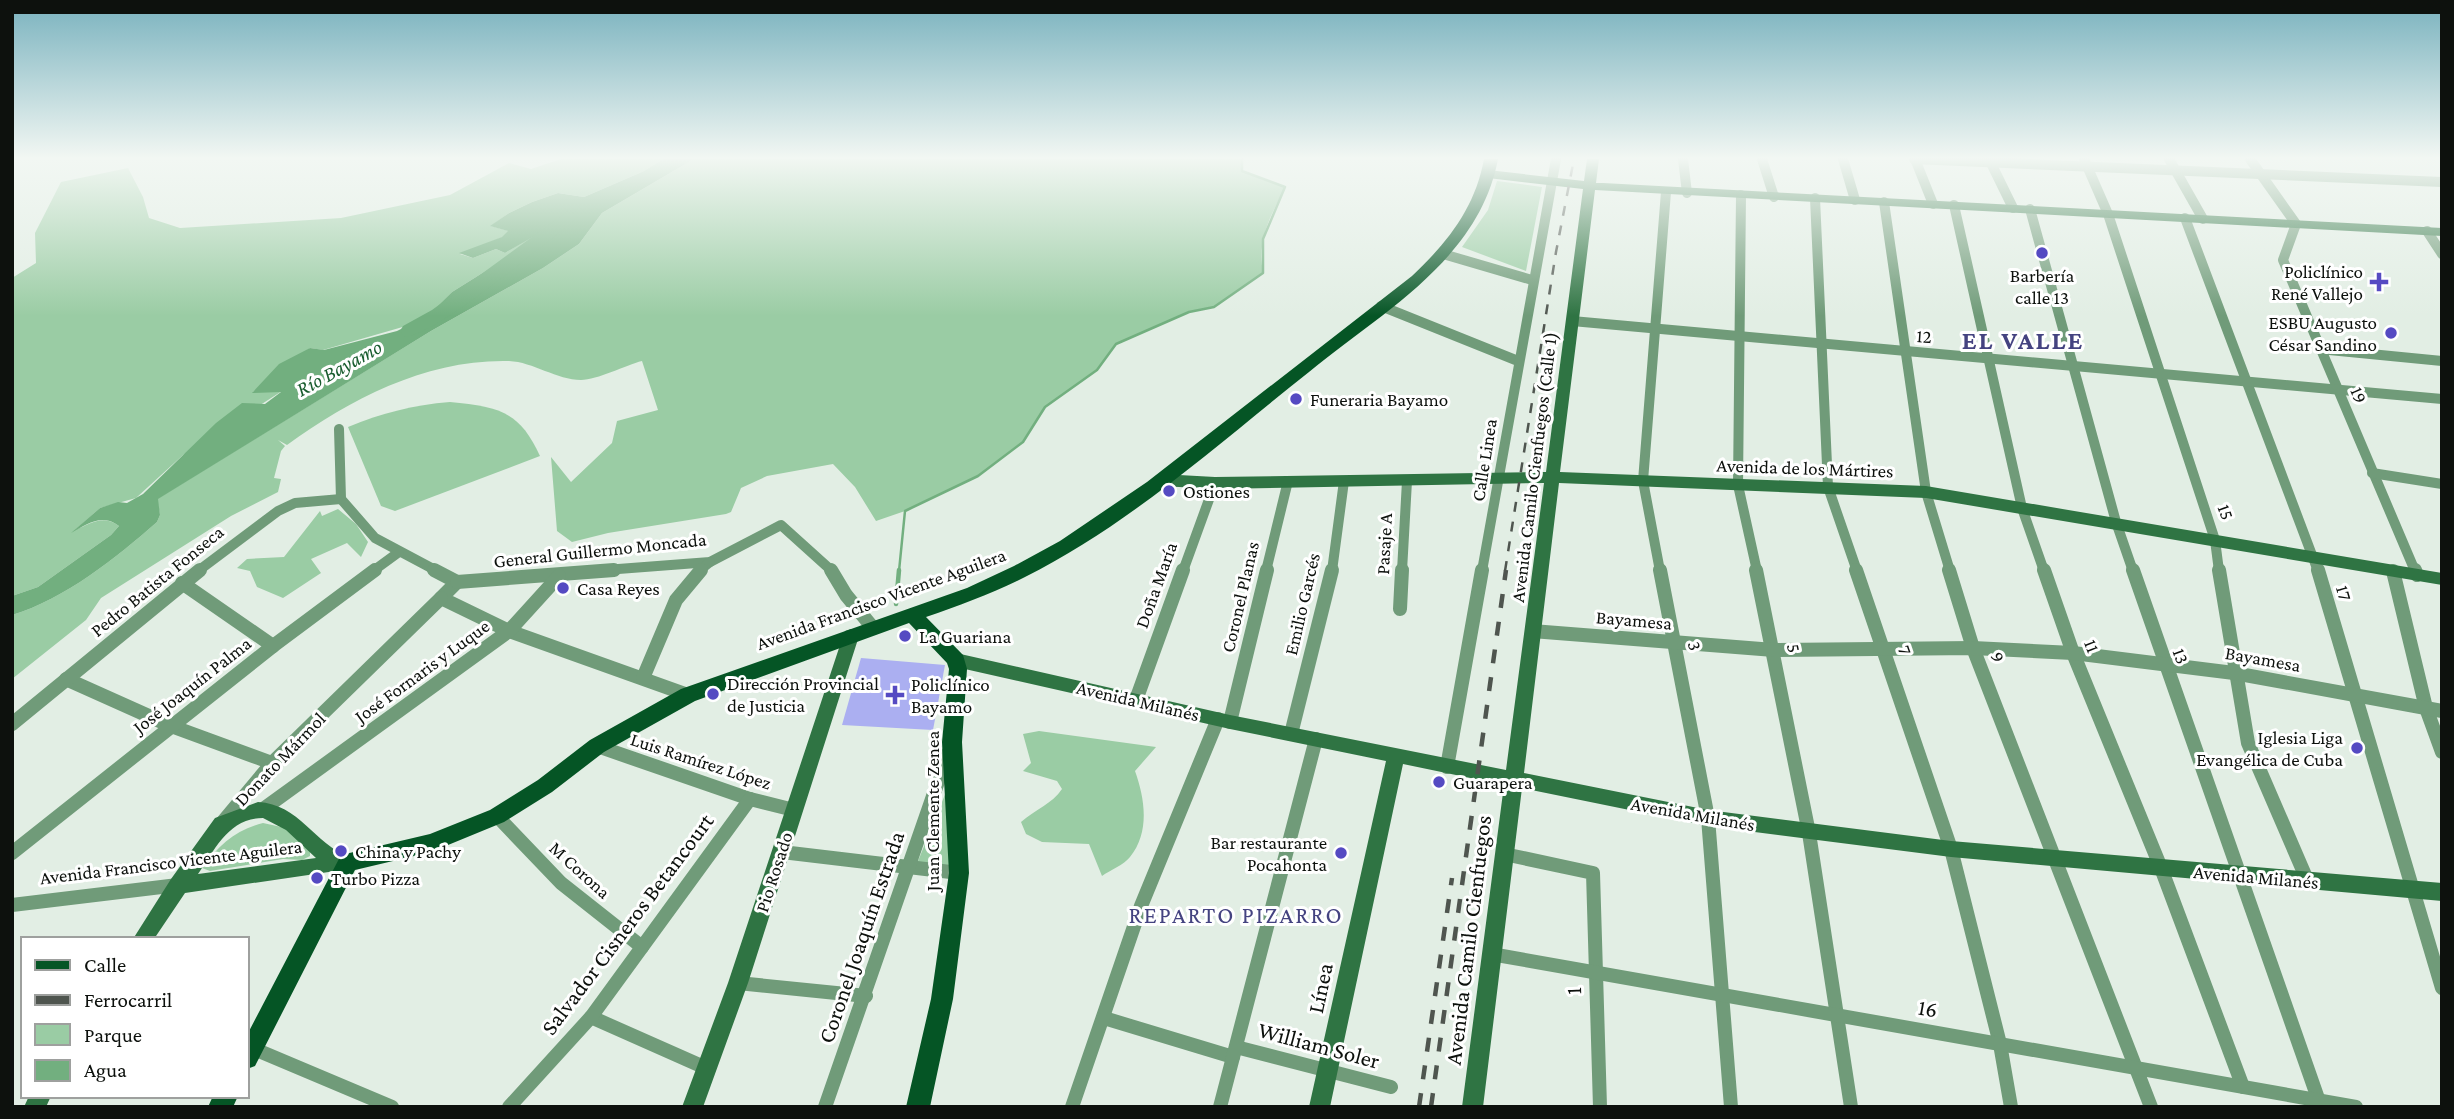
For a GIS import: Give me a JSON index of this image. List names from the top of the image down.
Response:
{
  "streets": {
    "main road": ["Avenida Francisco Vicente Aguilera", "Juan Clemente Zenea"],
    "street": [
      "12",
      "19",
      "Calle Linea",
      "Avenida Camilo Cienfuegos (Calle 1)",
      "Avenida de los Mártires",
      "15",
      "Pasaje A",
      "General Guillermo Moncada",
      "Pedro Batista Fonseca",
      "Doña María",
      "17",
      "Coronel Planas",
      "Emilio Garcés",
      "Bayamesa",
      "3",
      "11",
      "5",
      "7",
      "13",
      "9",
      "José Fornaris y Luque",
      "José Joaquín Palma",
      "Avenida Milanés",
      "Donato Mármol",
      "Luis Ramírez López",
      "M Corona",
      "Pio Rosado",
      "Salvador Cisneros Betancourt",
      "Coronel Joaquín Estrada",
      "Avenida Camilo Cienfuegos",
      "Línea",
      "1",
      "16",
      "William Soler"
    ]
  },
  "crossings": [
    ["12", "19"],
    ["12", "Avenida Camilo Cienfuegos (Calle 1)"],
    ["12", "15"],
    ["12", "17"],
    ["12", "3"],
    ["12", "11"],
    ["12", "5"],
    ["12", "7"],
    ["12", "13"],
    ["12", "9"],
    ["19", "Avenida de los Mártires"],
    ["Calle Linea", "Avenida de los Mártires"],
    ["Calle Linea", "Avenida Milanés"],
    ["Avenida Camilo Cienfuegos (Calle 1)", "Avenida de los Mártires"],
    ["Avenida Camilo Cienfuegos (Calle 1)", "Bayamesa"],
    ["Avenida Camilo Cienfuegos (Calle 1)", "Avenida Milanés"],
    ["Avenida Camilo Cienfuegos (Calle 1)", "Avenida Camilo Cienfuegos"],
    ["Avenida de los Mártires", "15"],
    ["Avenida de los Mártires", "Pasaje A"],
    ["Avenida de los Mártires", "Doña María"],
    ["Avenida de los Mártires", "17"],
    ["Avenida de los Mártires", "Coronel Planas"],
    ["Avenida de los Mártires", "Avenida Francisco Vicente Aguilera"],
    ["Avenida de los Mártires", "Emilio Garcés"],
    ["Avenida de los Mártires", "3"],
    ["Avenida de los Mártires", "11"],
    ["Avenida de los Mártires", "5"],
    ["Avenida de los Mártires", "7"],
    ["Avenida de los Mártires", "13"],
    ["Avenida de los Mártires", "9"],
    ["15", "Bayamesa"],
    ["15", "Avenida Milanés"],
    ["General Guillermo Moncada", "Avenida Francisco Vicente Aguilera"],
    ["General Guillermo Moncada", "José Fornaris y Luque"],
    ["General Guillermo Moncada", "Donato Mármol"],
    ["Doña María", "Avenida Milanés"],
    ["17", "Bayamesa"],
    ["17", "Avenida Milanés"],
    ["Coronel Planas", "Avenida Milanés"],
    ["Coronel Planas", "William Soler"],
    ["Avenida Francisco Vicente Aguilera", "José Fornaris y Luque"],
    ["Avenida Francisco Vicente Aguilera", "Donato Mármol"],
    ["Avenida Francisco Vicente Aguilera", "Luis Ramírez López"],
    ["Avenida Francisco Vicente Aguilera", "M Corona"],
    ["Avenida Francisco Vicente Aguilera", "Pio Rosado"],
    ["Emilio Garcés", "Avenida Milanés"],
    ["Bayamesa", "3"],
    ["Bayamesa", "11"],
    ["Bayamesa", "5"],
    ["Bayamesa", "7"],
    ["Bayamesa", "13"],
    ["Bayamesa", "9"],
    ["3", "Avenida Milanés"],
    ["3", "16"],
    ["11", "Avenida Milanés"],
    ["11", "16"],
    ["5", "Avenida Milanés"],
    ["5", "16"],
    ["7", "Avenida Milanés"],
    ["7", "16"],
    ["13", "Avenida Milanés"],
    ["13", "16"],
    ["9", "Avenida Milanés"],
    ["9", "16"],
    ["Avenida Milanés", "Juan Clemente Zenea"],
    ["Avenida Milanés", "Avenida Camilo Cienfuegos"],
    ["Avenida Milanés", "Línea"],
    ["Luis Ramírez López", "Pio Rosado"],
    ["Luis Ramírez López", "Salvador Cisneros Betancourt"],
    ["Juan Clemente Zenea", "Coronel Joaquín Estrada"],
    ["M Corona", "Salvador Cisneros Betancourt"],
    ["Avenida Camilo Cienfuegos", "1"],
    ["Avenida Camilo Cienfuegos", "16"],
    ["Línea", "William Soler"],
    ["1", "16"]
  ],
  "districts": ["EL VALLE", "REPARTO PIZARRO"],
  "water": ["Río Bayamo"],
  "places": {
    "other": [
      "Barbería calle 13",
      "ESBU Augusto César Sandino",
      "Funeraria Bayamo",
      "Ostiones",
      "Casa Reyes",
      "La Guariana",
      "Dirección Provincial de Justicia",
      "Iglesia Liga Evangélica de Cuba",
      "Guarapera",
      "China y Pachy",
      "Bar restaurante Pocahonta",
      "Turbo Pizza"
    ],
    "health": ["Policlínico René Vallejo", "Policlínico Bayamo"]
  },
  "legend": [
    "Calle",
    "Ferrocarril",
    "Parque",
    "Agua"
  ]
}
